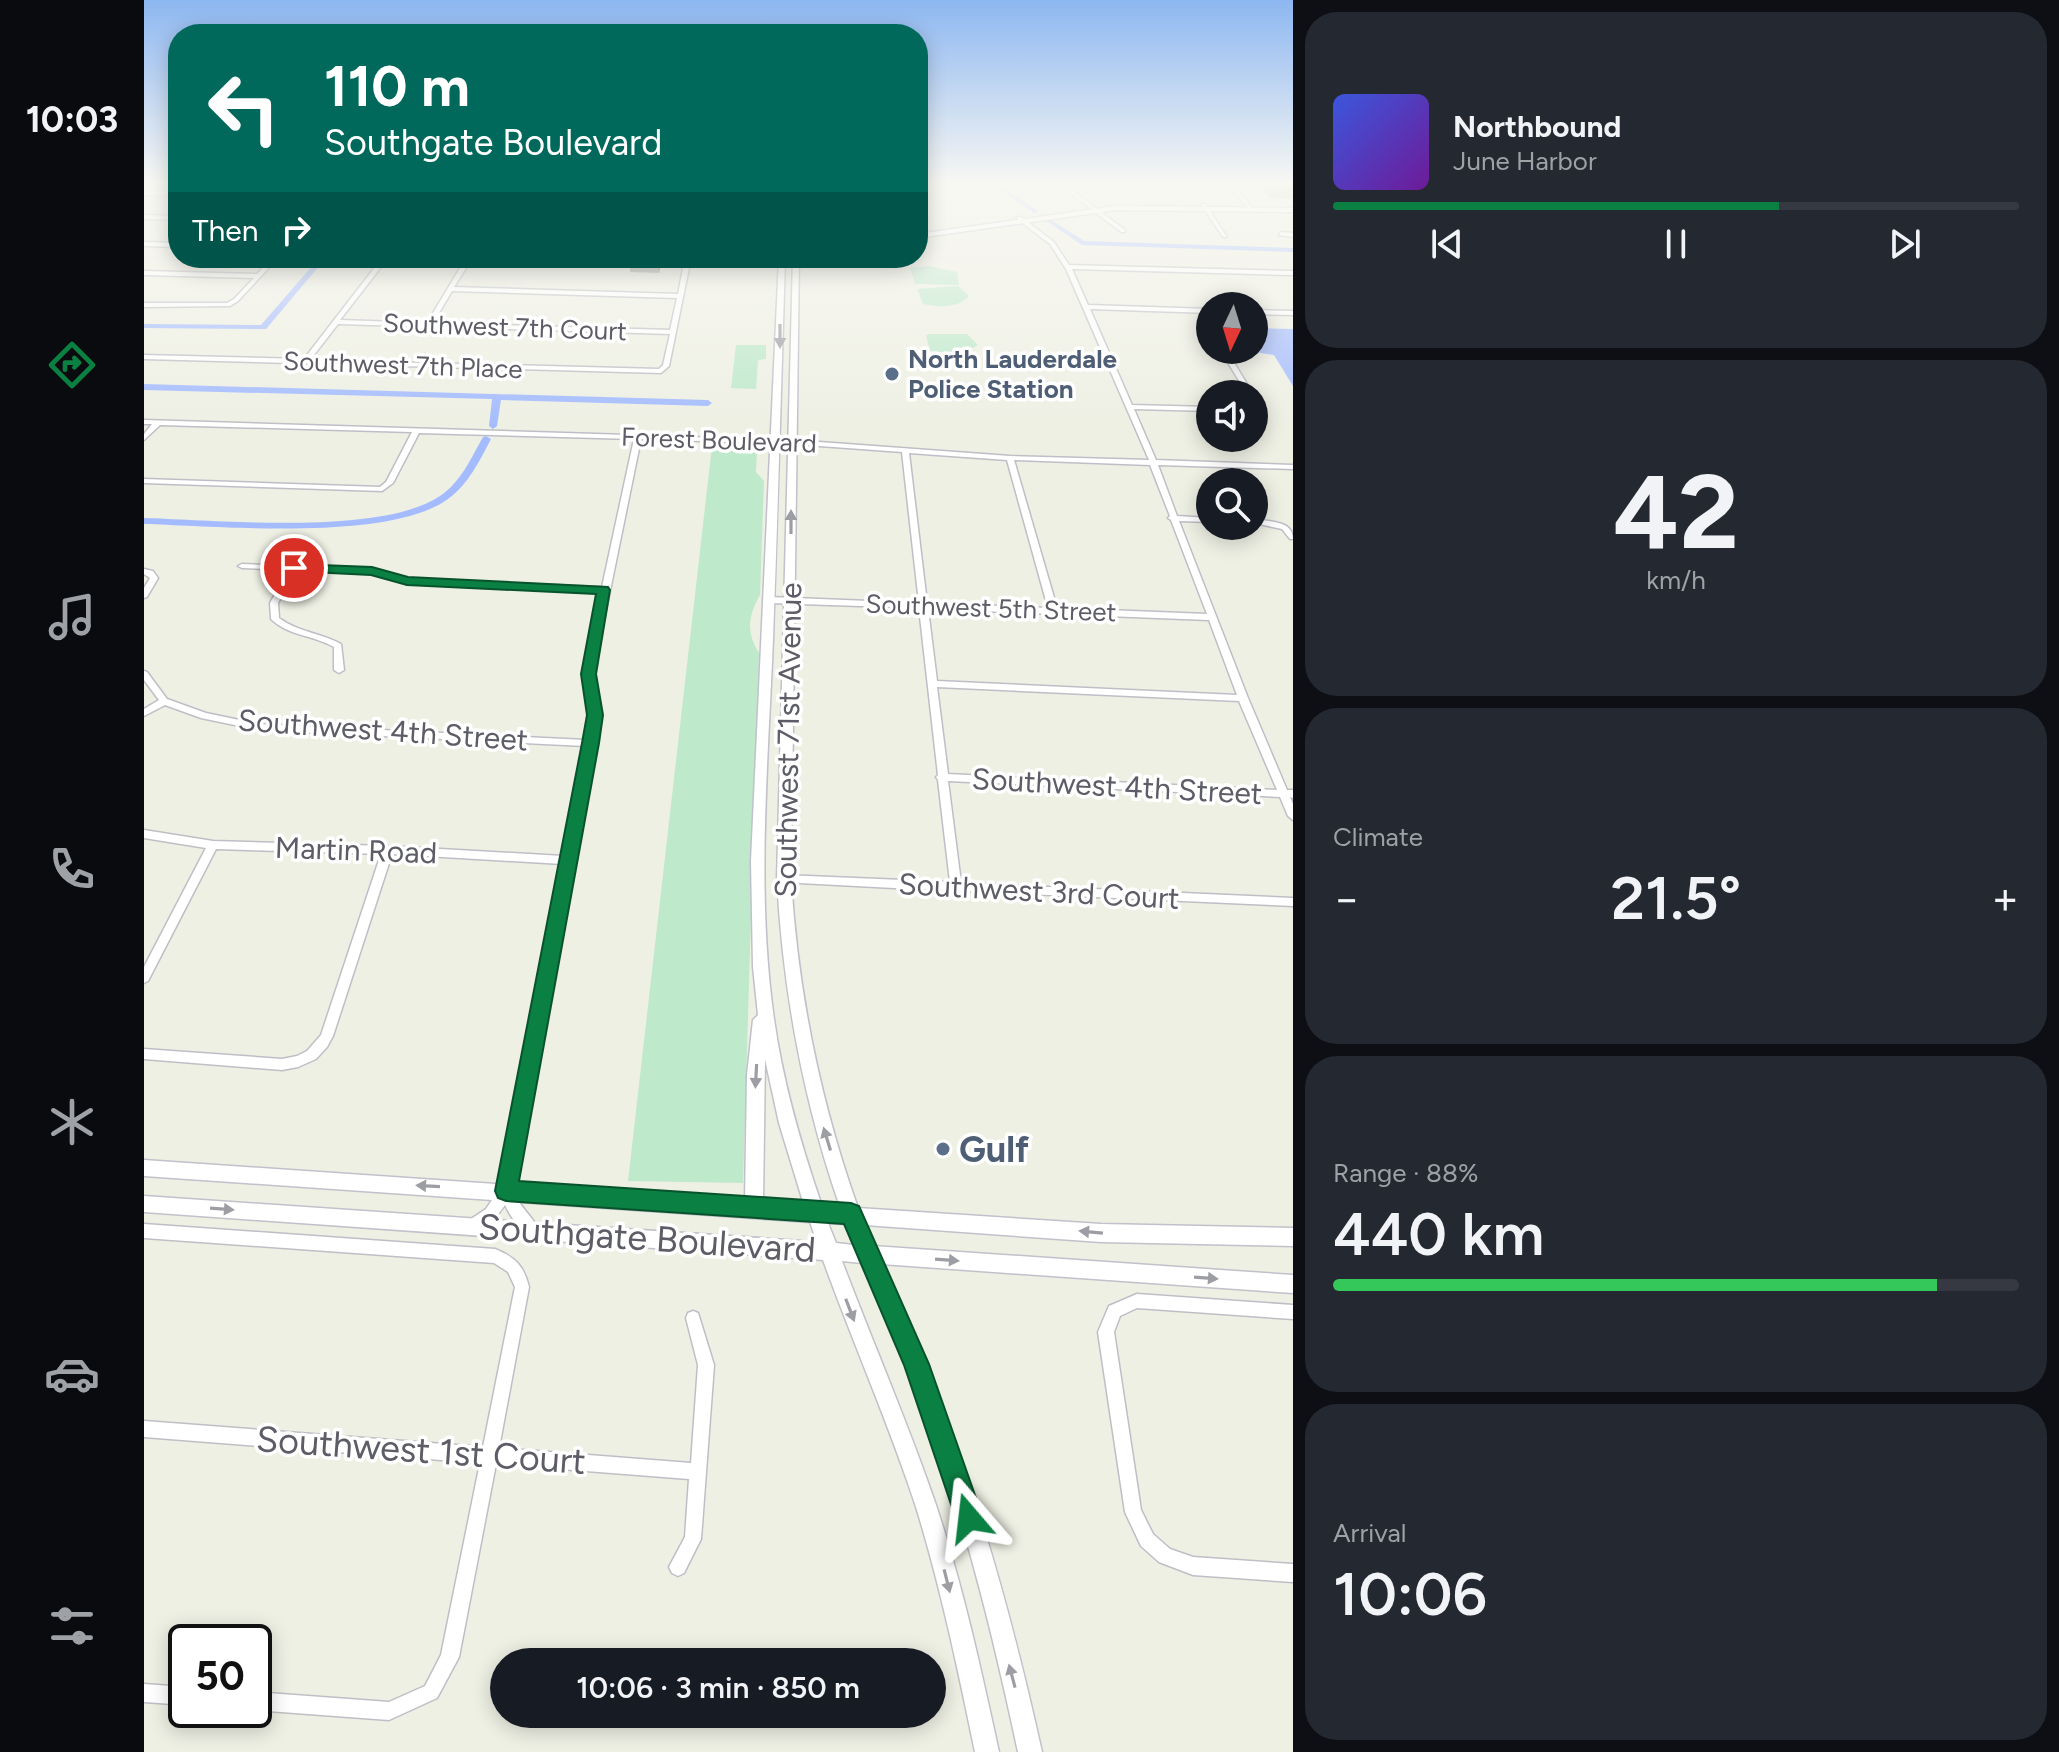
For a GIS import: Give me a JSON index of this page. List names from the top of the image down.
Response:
{
  "streets": {
    "main road": ["Southwest 71st Avenue", "Southgate Boulevard"],
    "street": [
      "Southwest 7th Court",
      "Southwest 7th Place",
      "Forest Boulevard",
      "Southwest 5th Street",
      "Southwest 4th Street",
      "Martin Road",
      "Southwest 3rd Court",
      "Southwest 1st Court"
    ]
  },
  "crossings": [
    ["Southwest 7th Court", "Southwest 7th Place"],
    ["Forest Boulevard", "Southwest 71st Avenue"],
    ["Southwest 5th Street", "Southwest 71st Avenue"],
    ["Southwest 71st Avenue", "Southwest 3rd Court"],
    ["Southwest 71st Avenue", "Southgate Boulevard"]
  ],
  "places": ["North Lauderdale Police Station", "Gulf"],
  "north": "bottom",
  "page": {
    "tabs": "10:03",
    "turn": ["110 m", "Southgate Boulevard"],
    "song": ["Northbound", "June Harbor"],
    "then": "Then",
    "tile": [
      ["42", "km/h"],
      "Climate",
      ["Range · 88%", "440 km"],
      ["Arrival", "10:06"]
    ],
    "heat": ["−", "21.5°", "+"],
    "limit": "50",
    "trip": "10:06 · 3 min · 850 m"
  }
}
